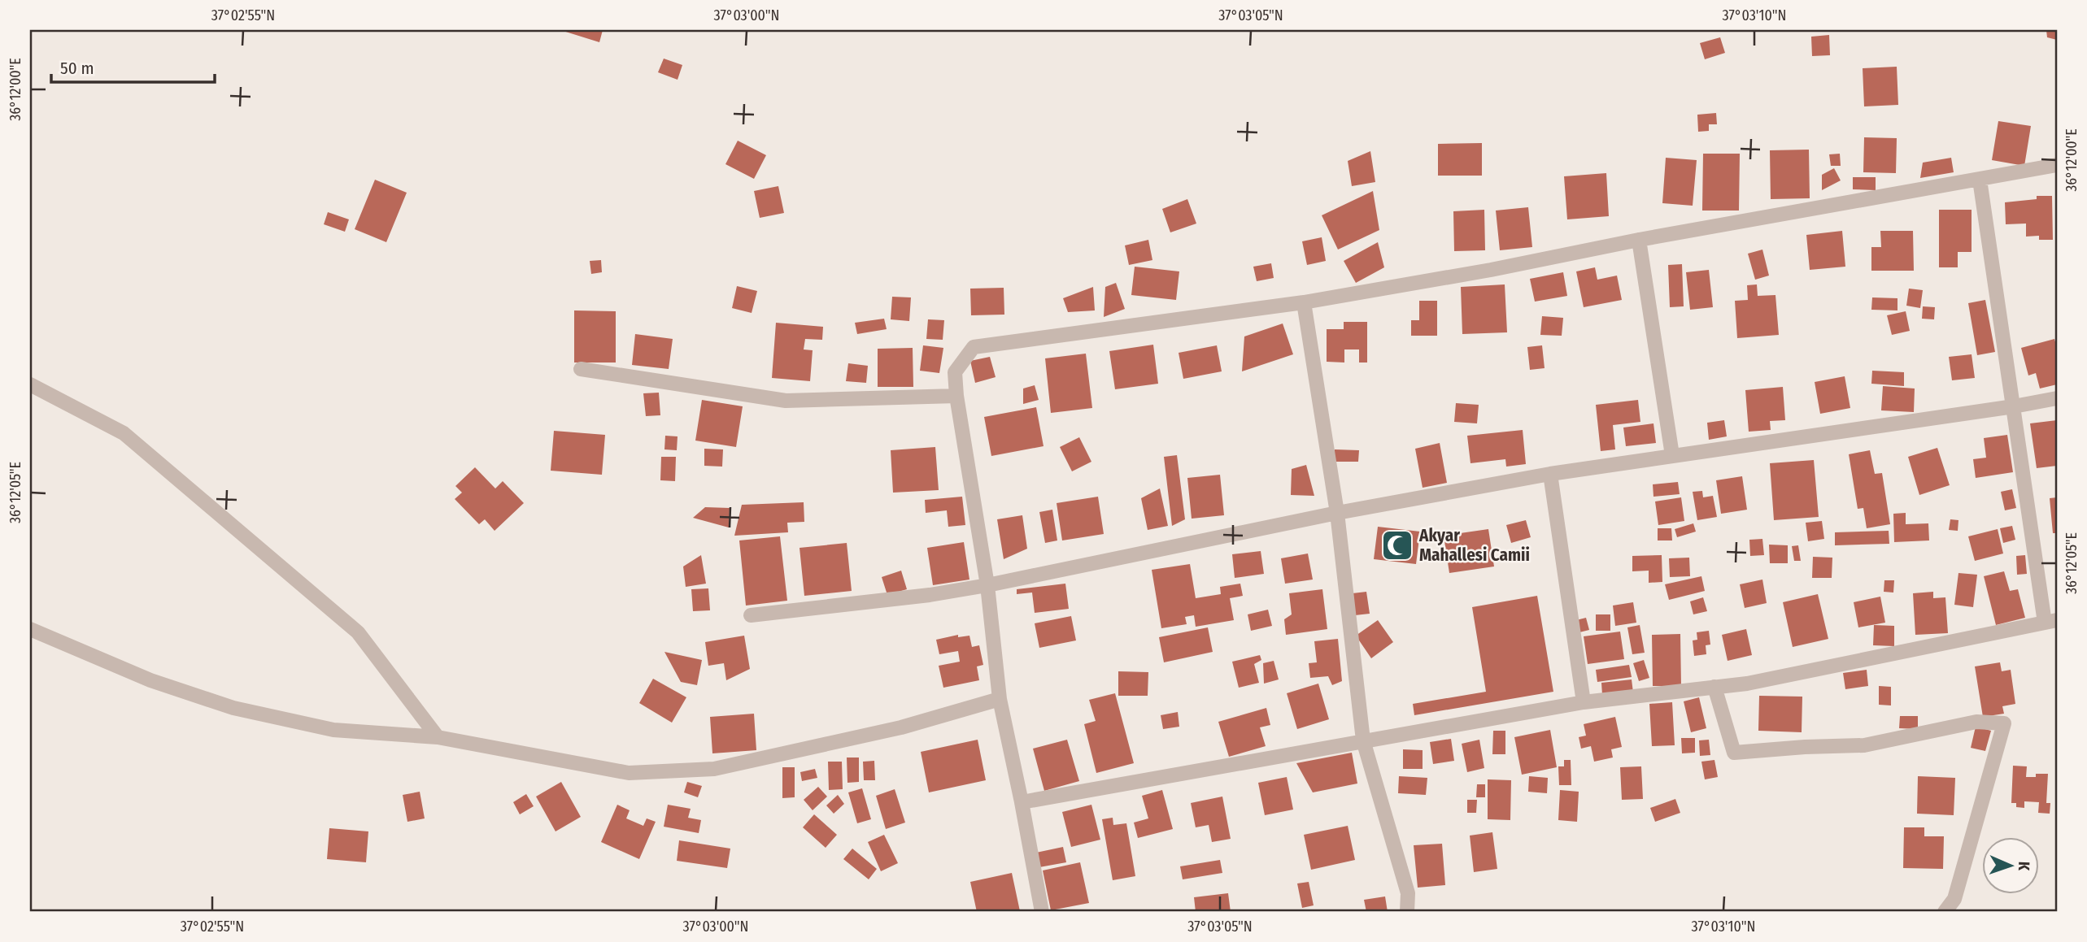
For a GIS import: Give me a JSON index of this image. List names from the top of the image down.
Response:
{
  "places": {
    "mosque": ["Akyar Mahallesi Camii"]
  },
  "scale_bar": "50 m",
  "north": "right",
  "coordinates": [
    "37°02'55\"N",
    "37°03'00\"N",
    "37°03'05\"N",
    "37°03'10\"N",
    "36°12'00\"E",
    "36°12'05\"E"
  ]
}
